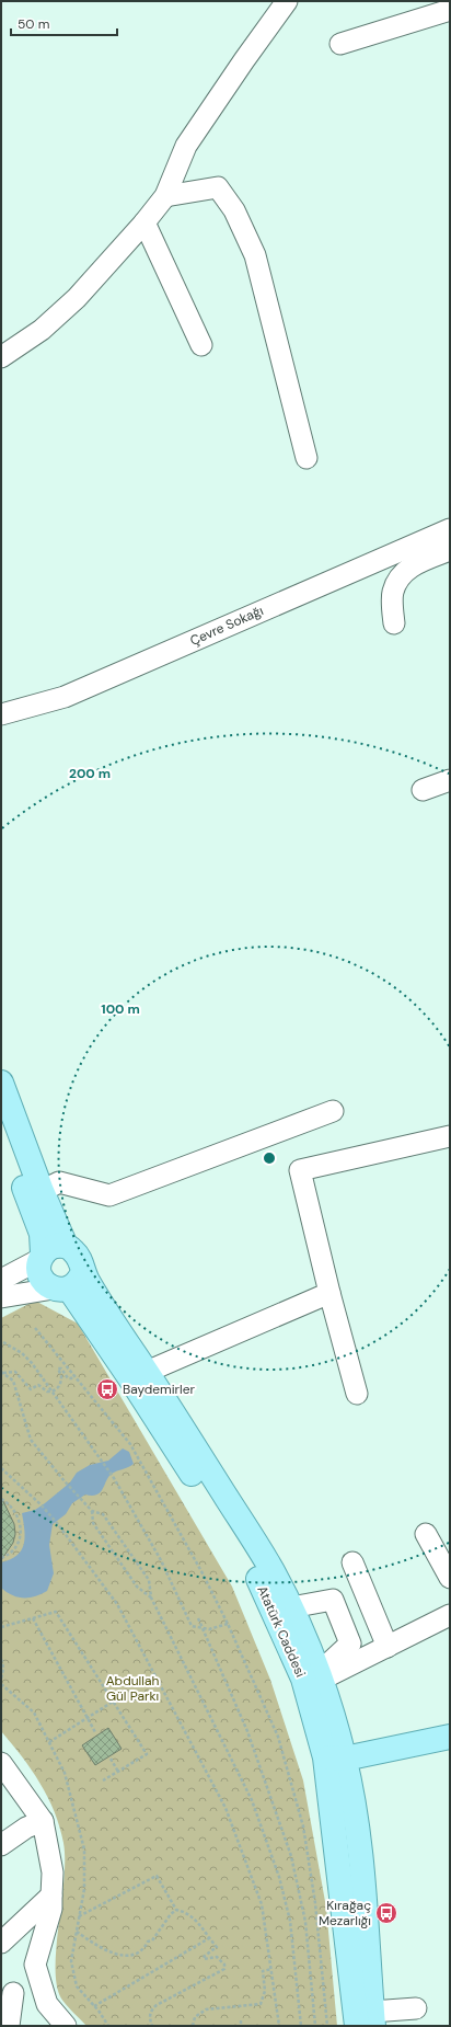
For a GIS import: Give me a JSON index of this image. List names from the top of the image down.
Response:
{
  "streets": {
    "main road": ["Atatürk Caddesi"],
    "street": ["Çevre Sokağı"]
  },
  "parks": ["Abdullah Gül Parkı"],
  "places": {
    "bus stop": ["Baydemirler", "Kırağaç Mezarlığı"]
  },
  "scale_bar": "50 m",
  "rings": ["200 m", "100 m"]
}
